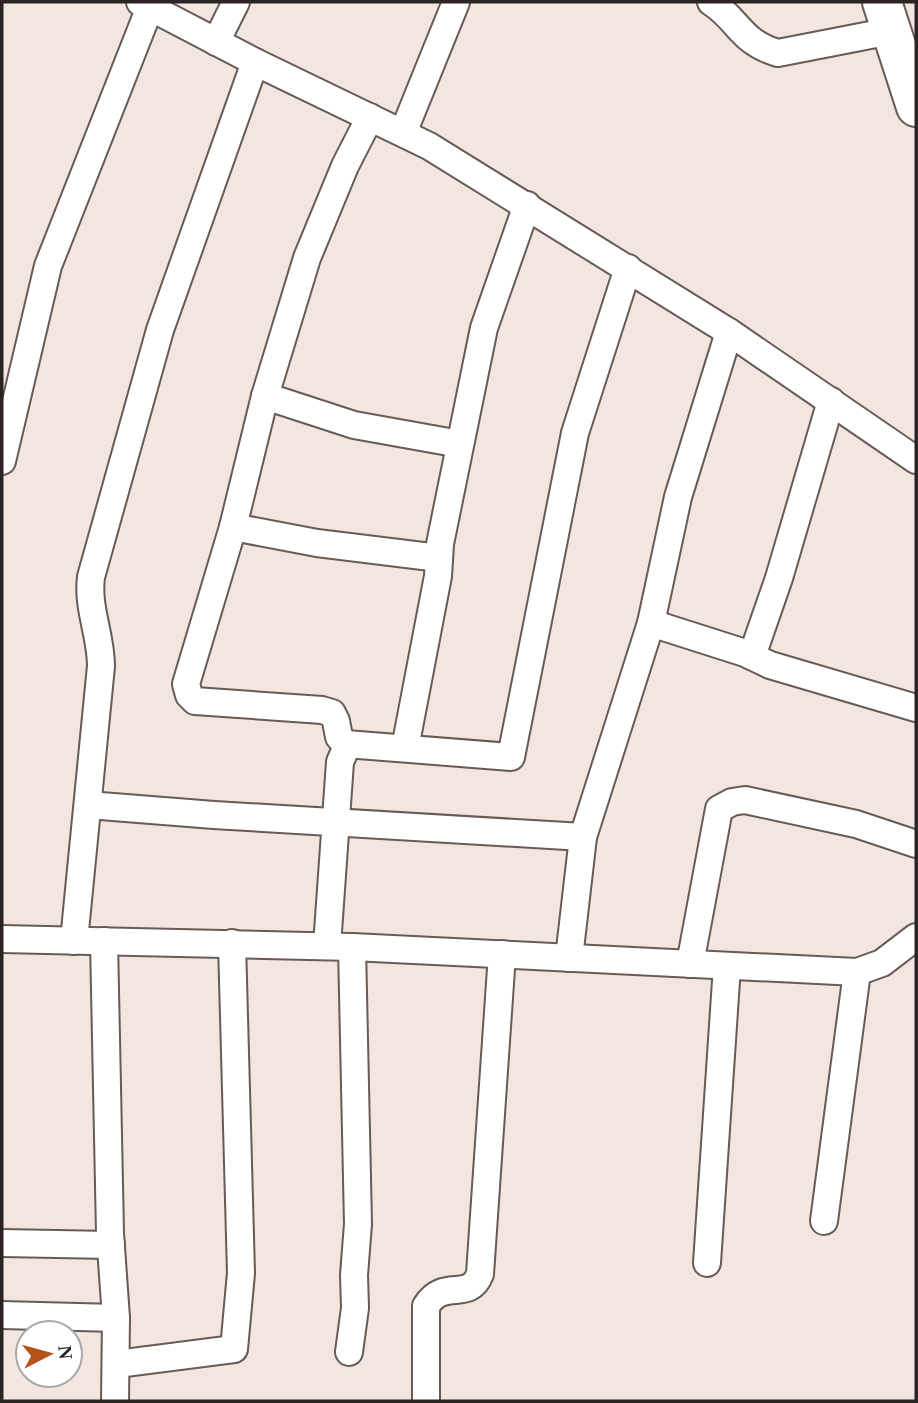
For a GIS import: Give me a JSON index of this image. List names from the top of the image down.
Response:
{
  "north": "right"
}
